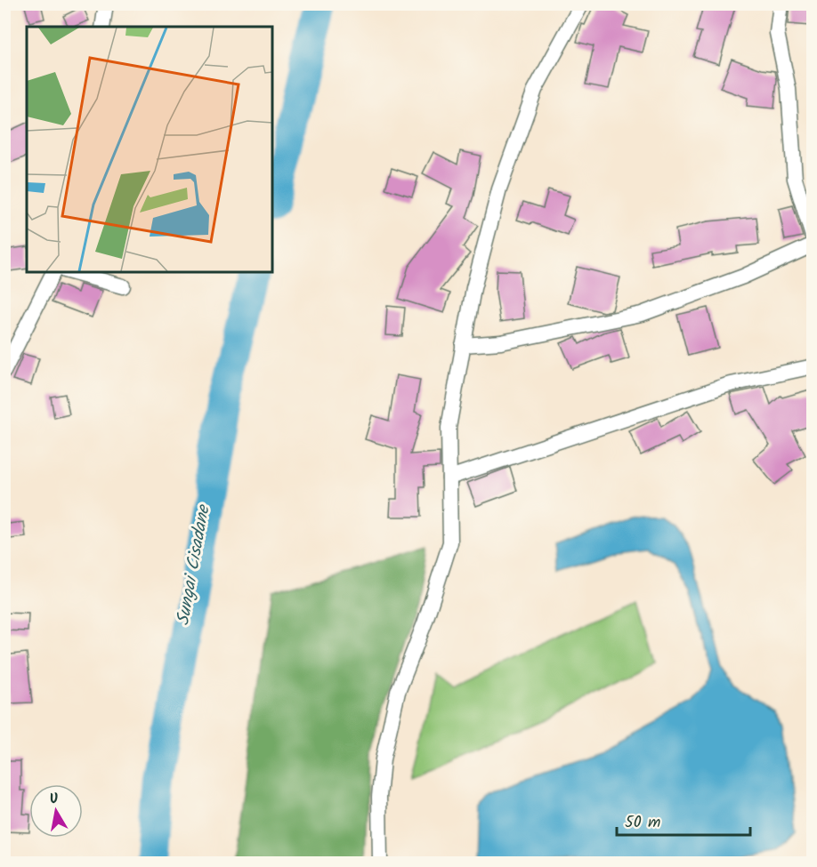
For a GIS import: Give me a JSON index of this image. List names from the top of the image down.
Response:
{
  "water": ["Sungai Cisadane"],
  "scale_bar": "50 m",
  "north": "top"
}
